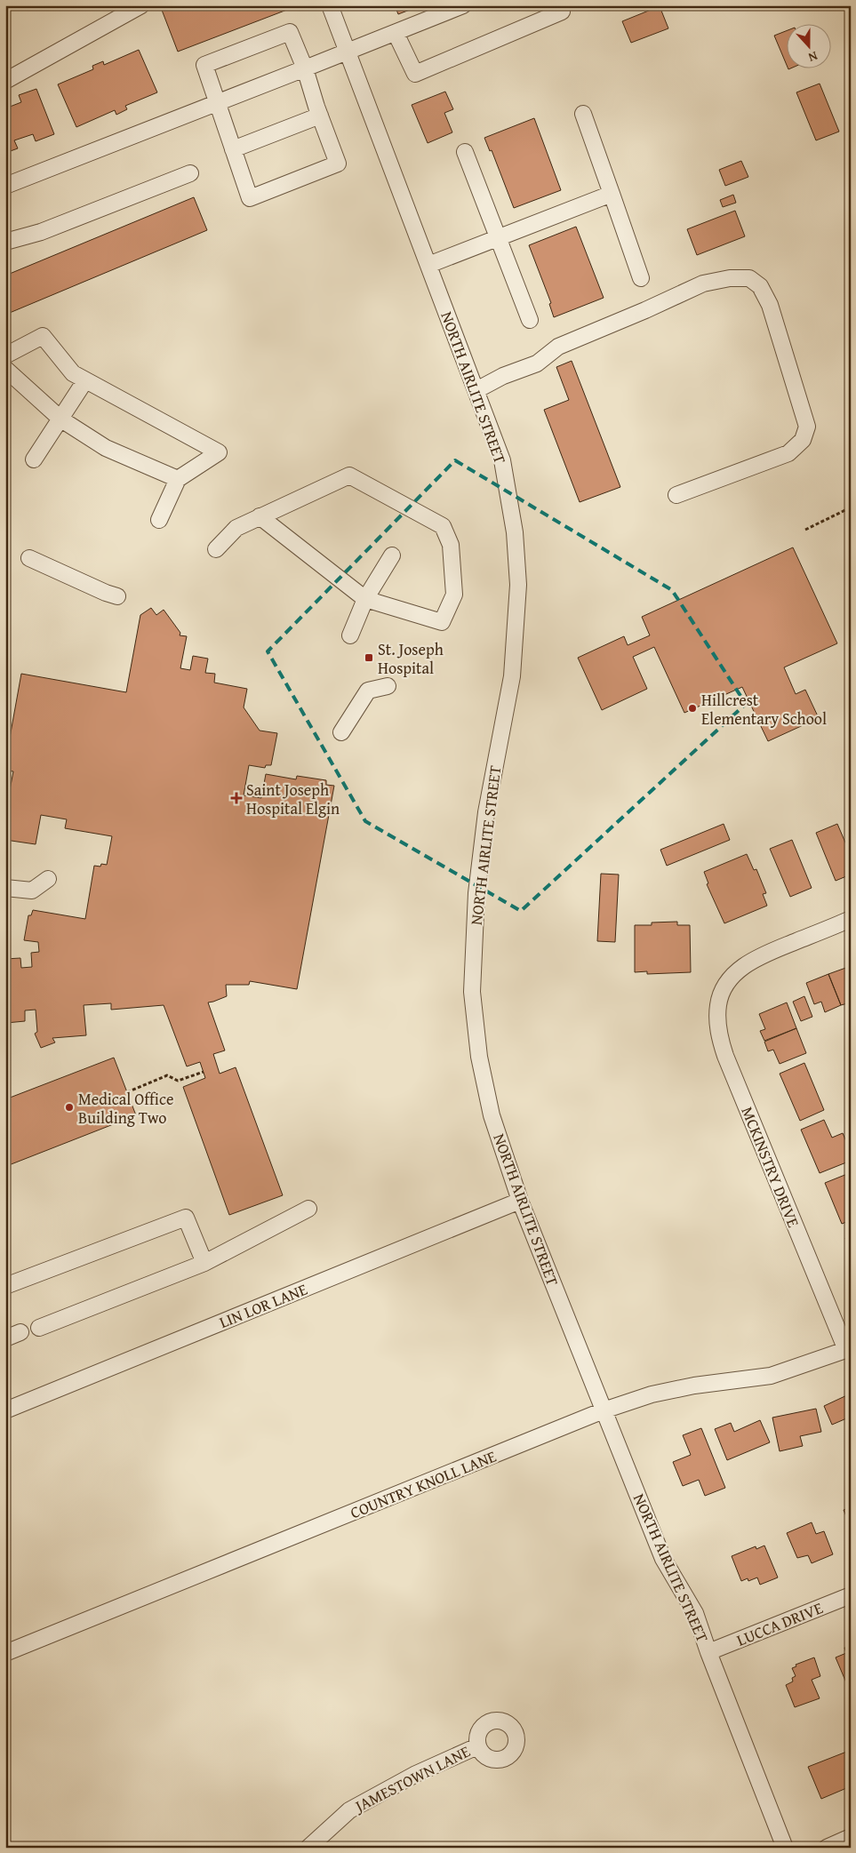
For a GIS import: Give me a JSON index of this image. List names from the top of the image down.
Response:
{
  "streets": {
    "street": [
      "NORTH AIRLITE STREET",
      "MCKINSTRY DRIVE",
      "LIN LOR LANE",
      "COUNTRY KNOLL LANE",
      "LUCCA DRIVE",
      "JAMESTOWN LANE"
    ]
  },
  "crossings": [
    ["NORTH AIRLITE STREET", "LIN LOR LANE"],
    ["NORTH AIRLITE STREET", "COUNTRY KNOLL LANE"],
    ["NORTH AIRLITE STREET", "LUCCA DRIVE"],
    ["MCKINSTRY DRIVE", "COUNTRY KNOLL LANE"]
  ],
  "places": {
    "transit": ["St. Joseph Hospital"],
    "other": ["Hillcrest Elementary School", "Medical Office Building Two"],
    "health": ["Saint Joseph Hospital Elgin"]
  },
  "north": "bottom"
}
